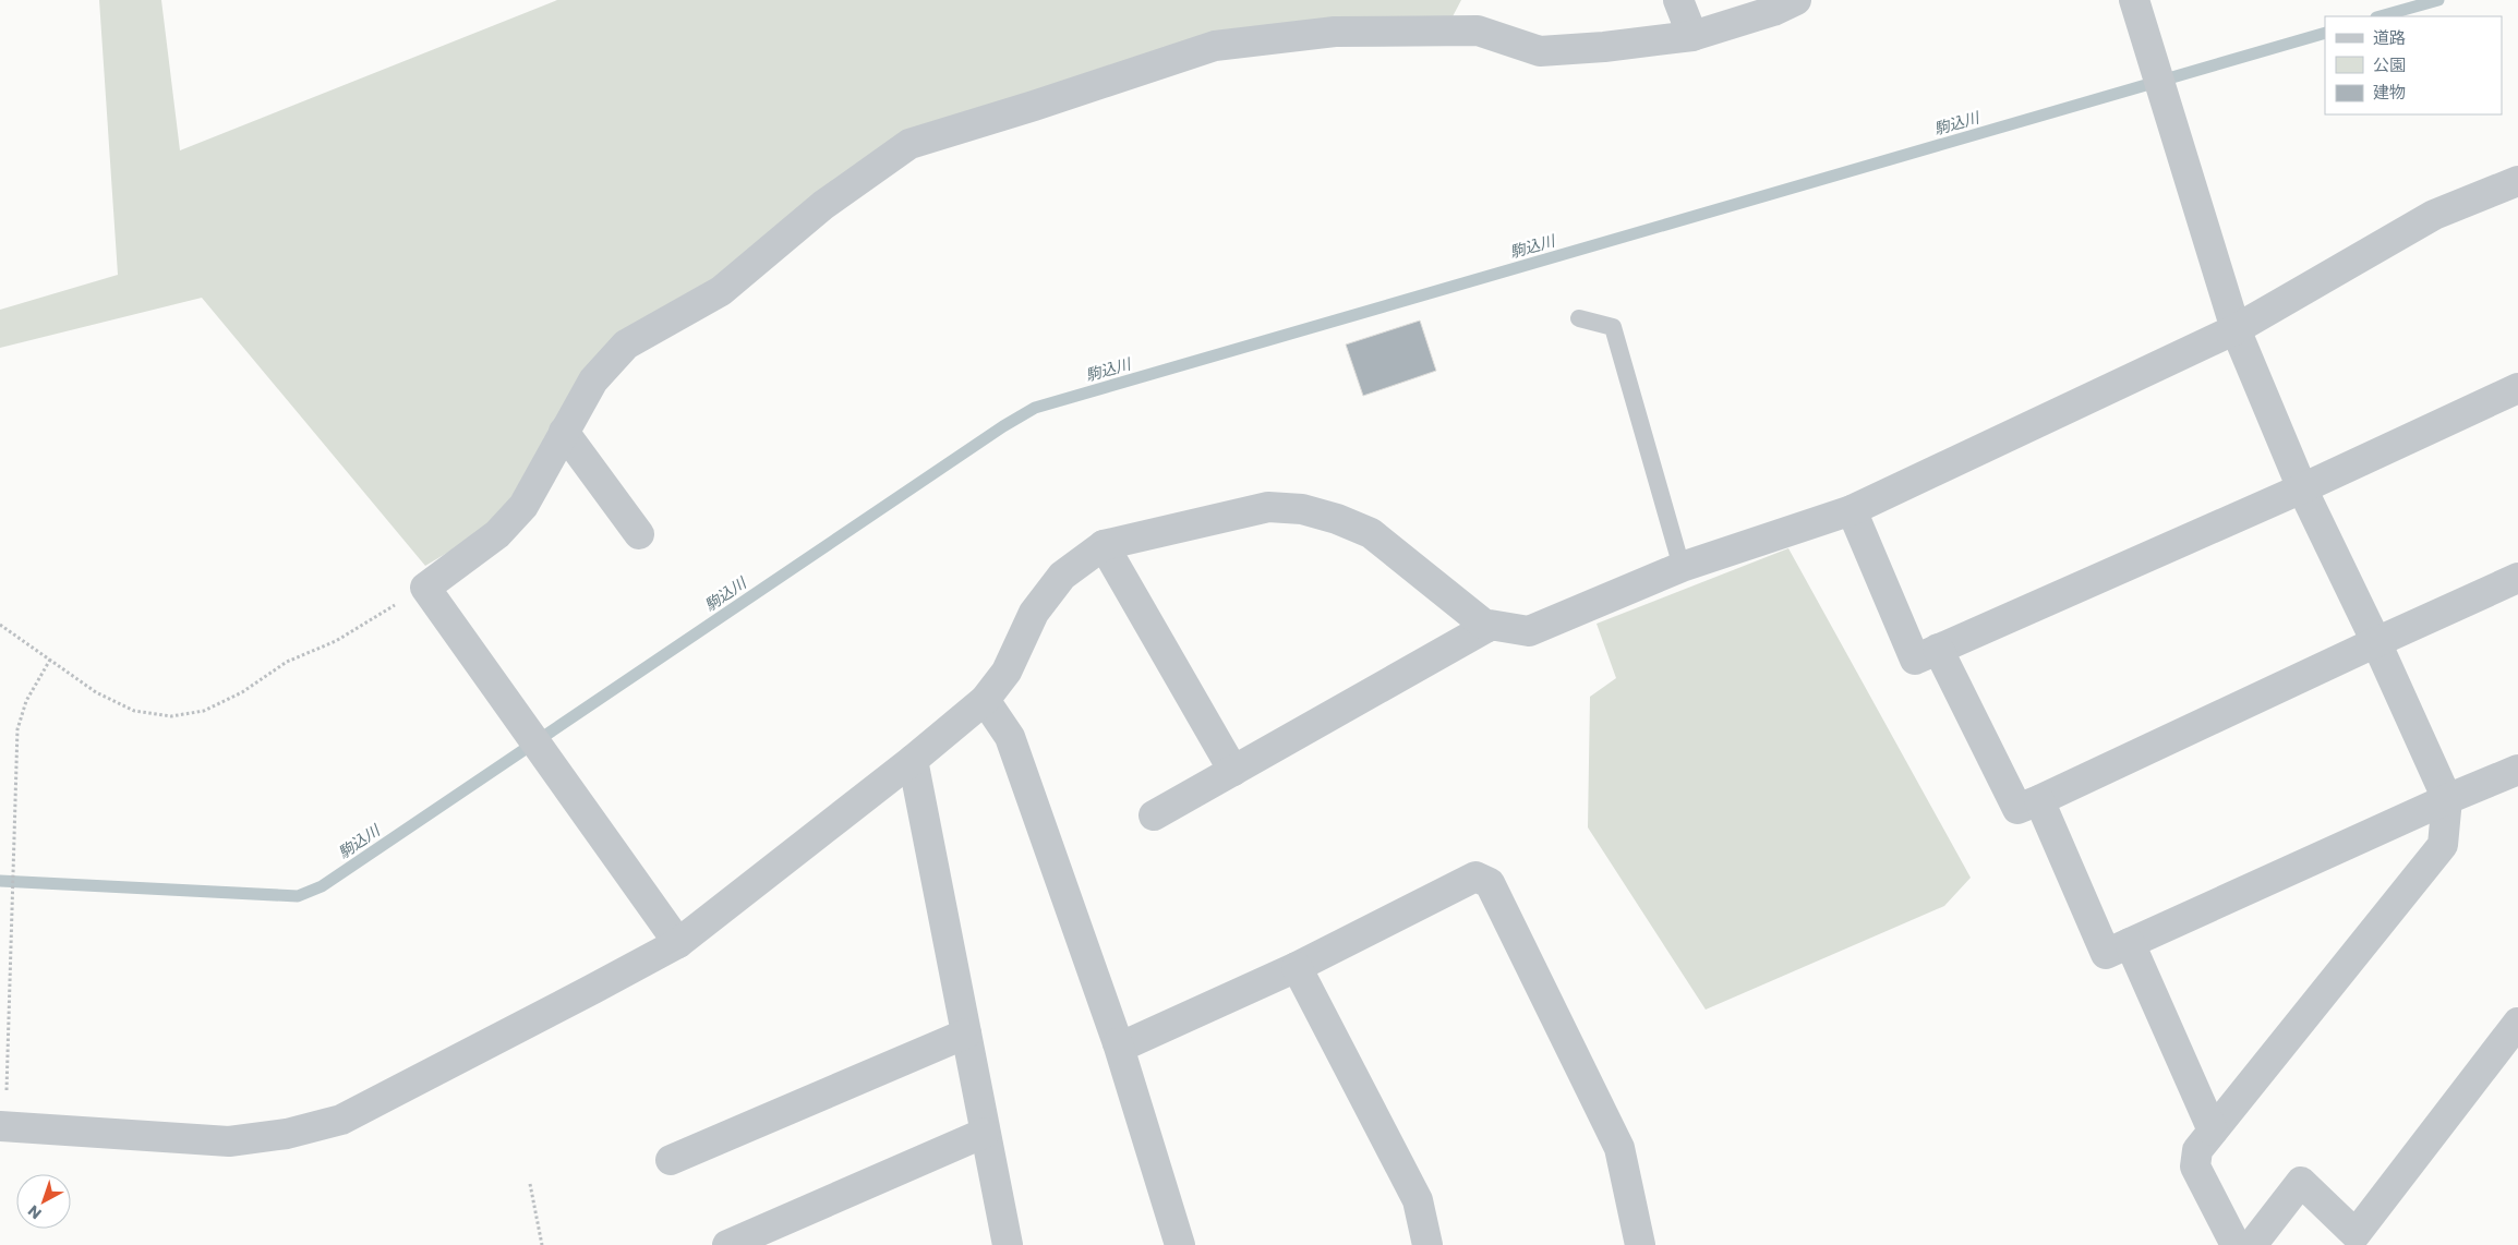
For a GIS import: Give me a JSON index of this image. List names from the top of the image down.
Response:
{
  "water": ["駒込川"],
  "legend": ["道路", "公園", "建物"],
  "north": "bottom left"
}
